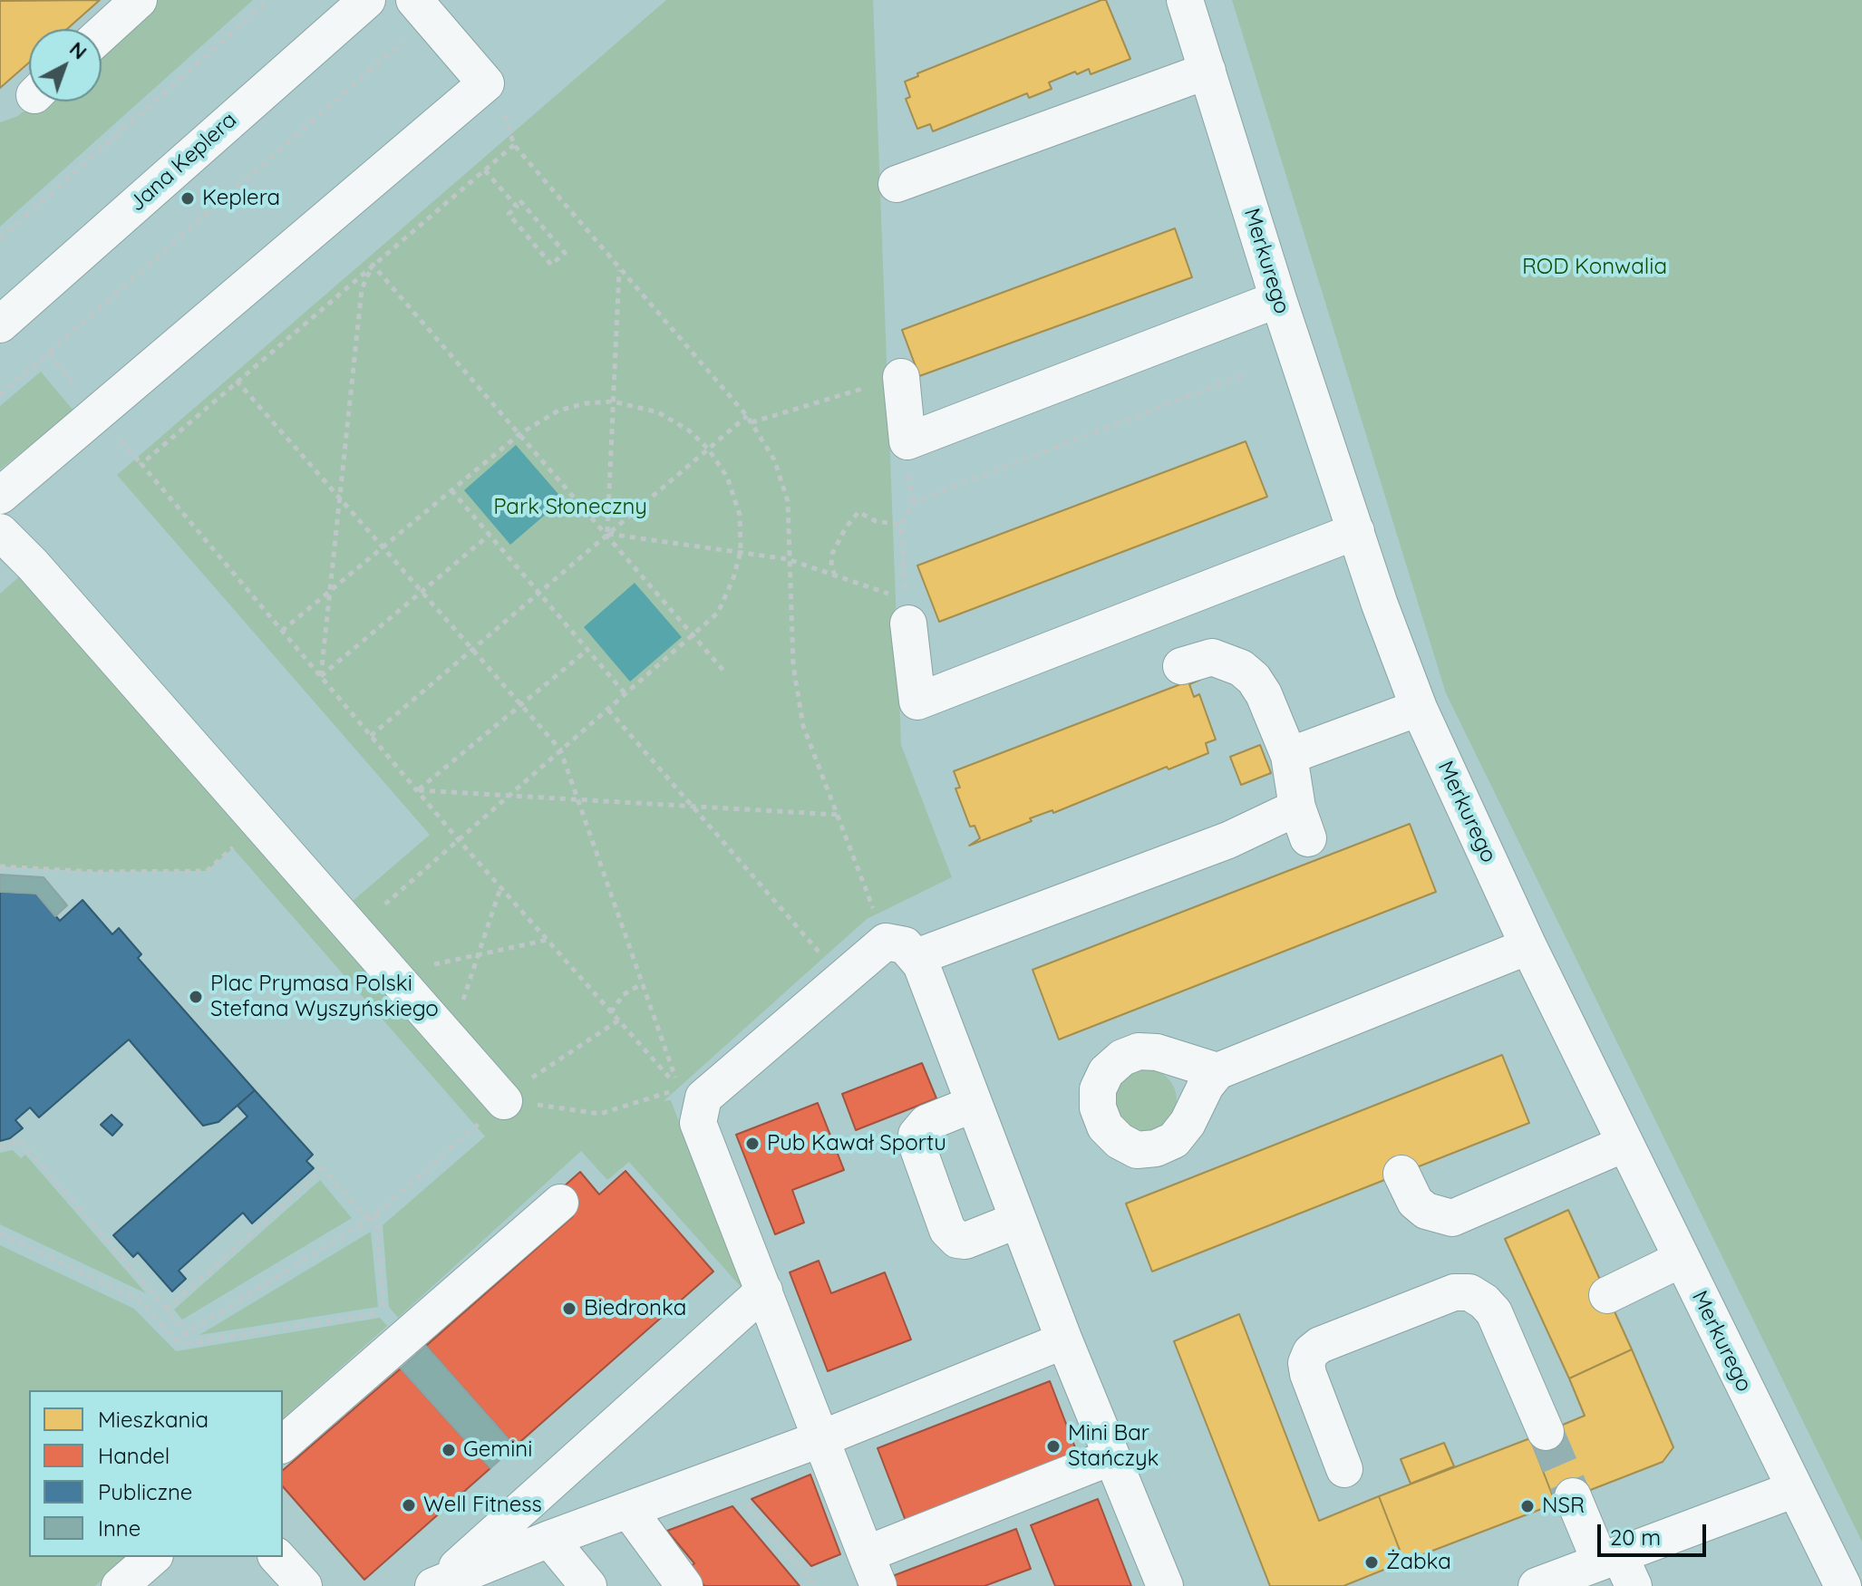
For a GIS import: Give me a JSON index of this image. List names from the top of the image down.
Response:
{
  "streets": {
    "street": ["Jana Keplera", "Merkurego"]
  },
  "parks": ["ROD Konwalia", "Park Słoneczny"],
  "places": [
    "Keplera",
    "Plac Prymasa Polski Stefana Wyszyńskiego",
    "Pub Kawał Sportu",
    "Biedronka",
    "Mini Bar Stańczyk",
    "Gemini",
    "Well Fitness",
    "NSR",
    "Żabka"
  ],
  "legend": [
    "Mieszkania",
    "Handel",
    "Publiczne",
    "Inne"
  ],
  "scale_bar": "20 m",
  "north": "top right"
}
